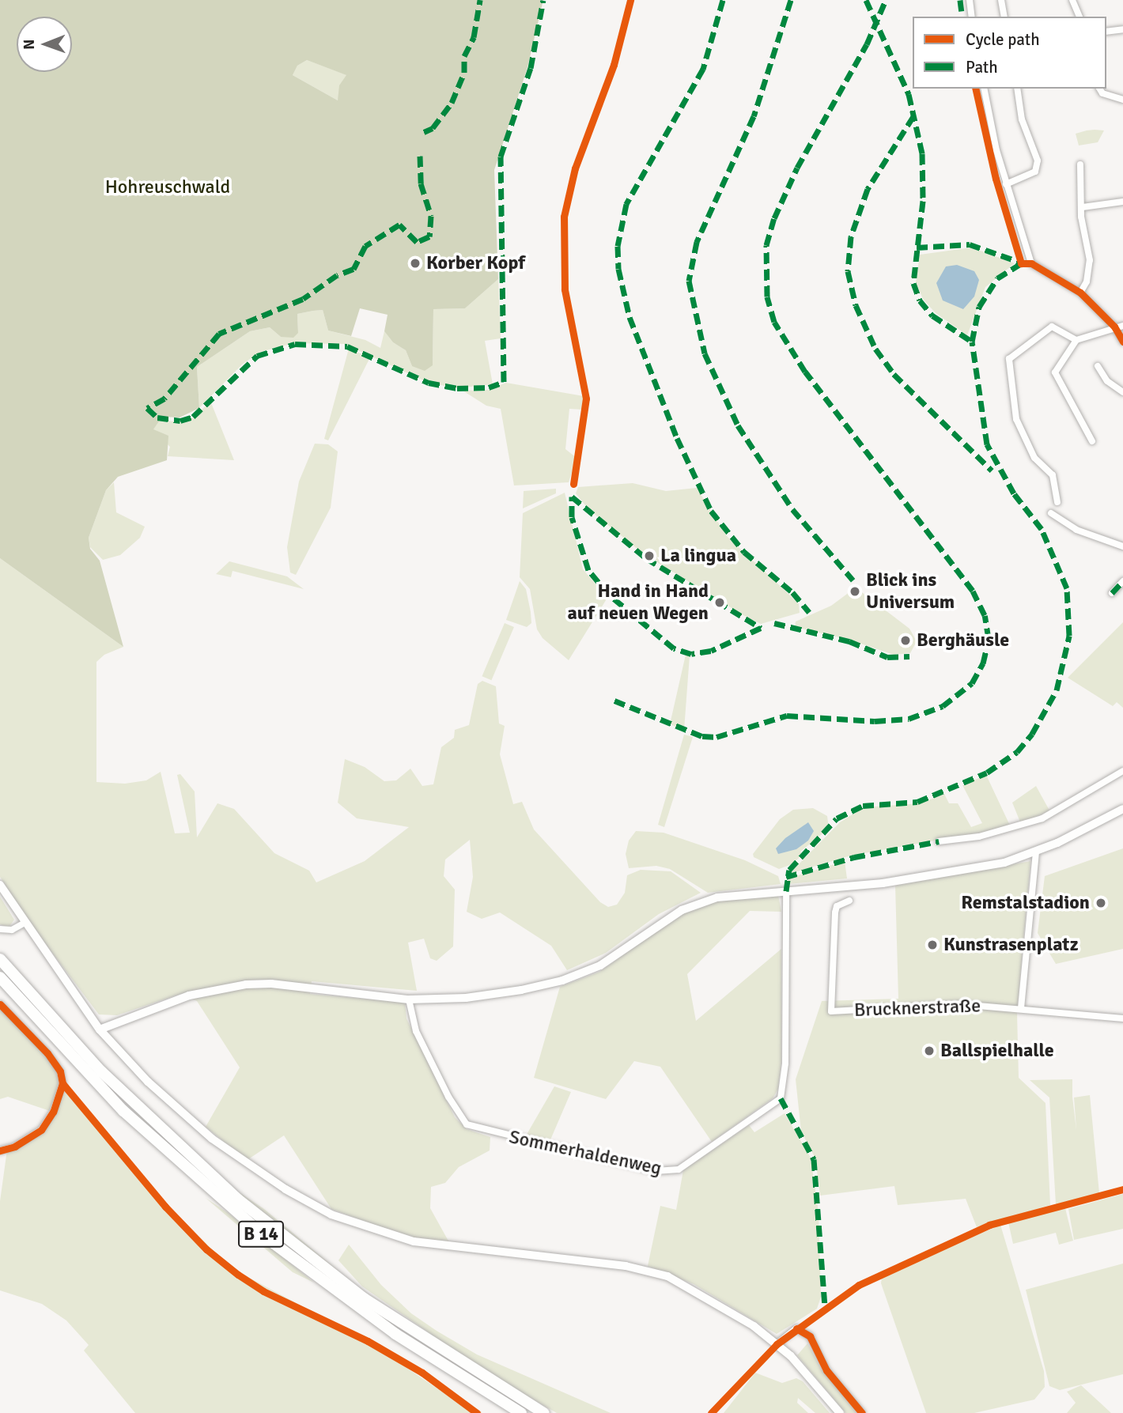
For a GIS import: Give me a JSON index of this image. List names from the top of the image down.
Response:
{
  "streets": {
    "highway": ["B 14"],
    "street": ["Brucknerstraße", "Sommerhaldenweg"]
  },
  "parks": ["Hohreuschwald"],
  "places": [
    "Korber Kopf",
    "La lingua",
    "Blick ins Universum",
    "Hand in Hand auf neuen Wegen",
    "Berghäusle",
    "Remstalstadion",
    "Kunstrasenplatz",
    "Ballspielhalle"
  ],
  "legend": ["Cycle path", "Path"],
  "north": "left"
}
